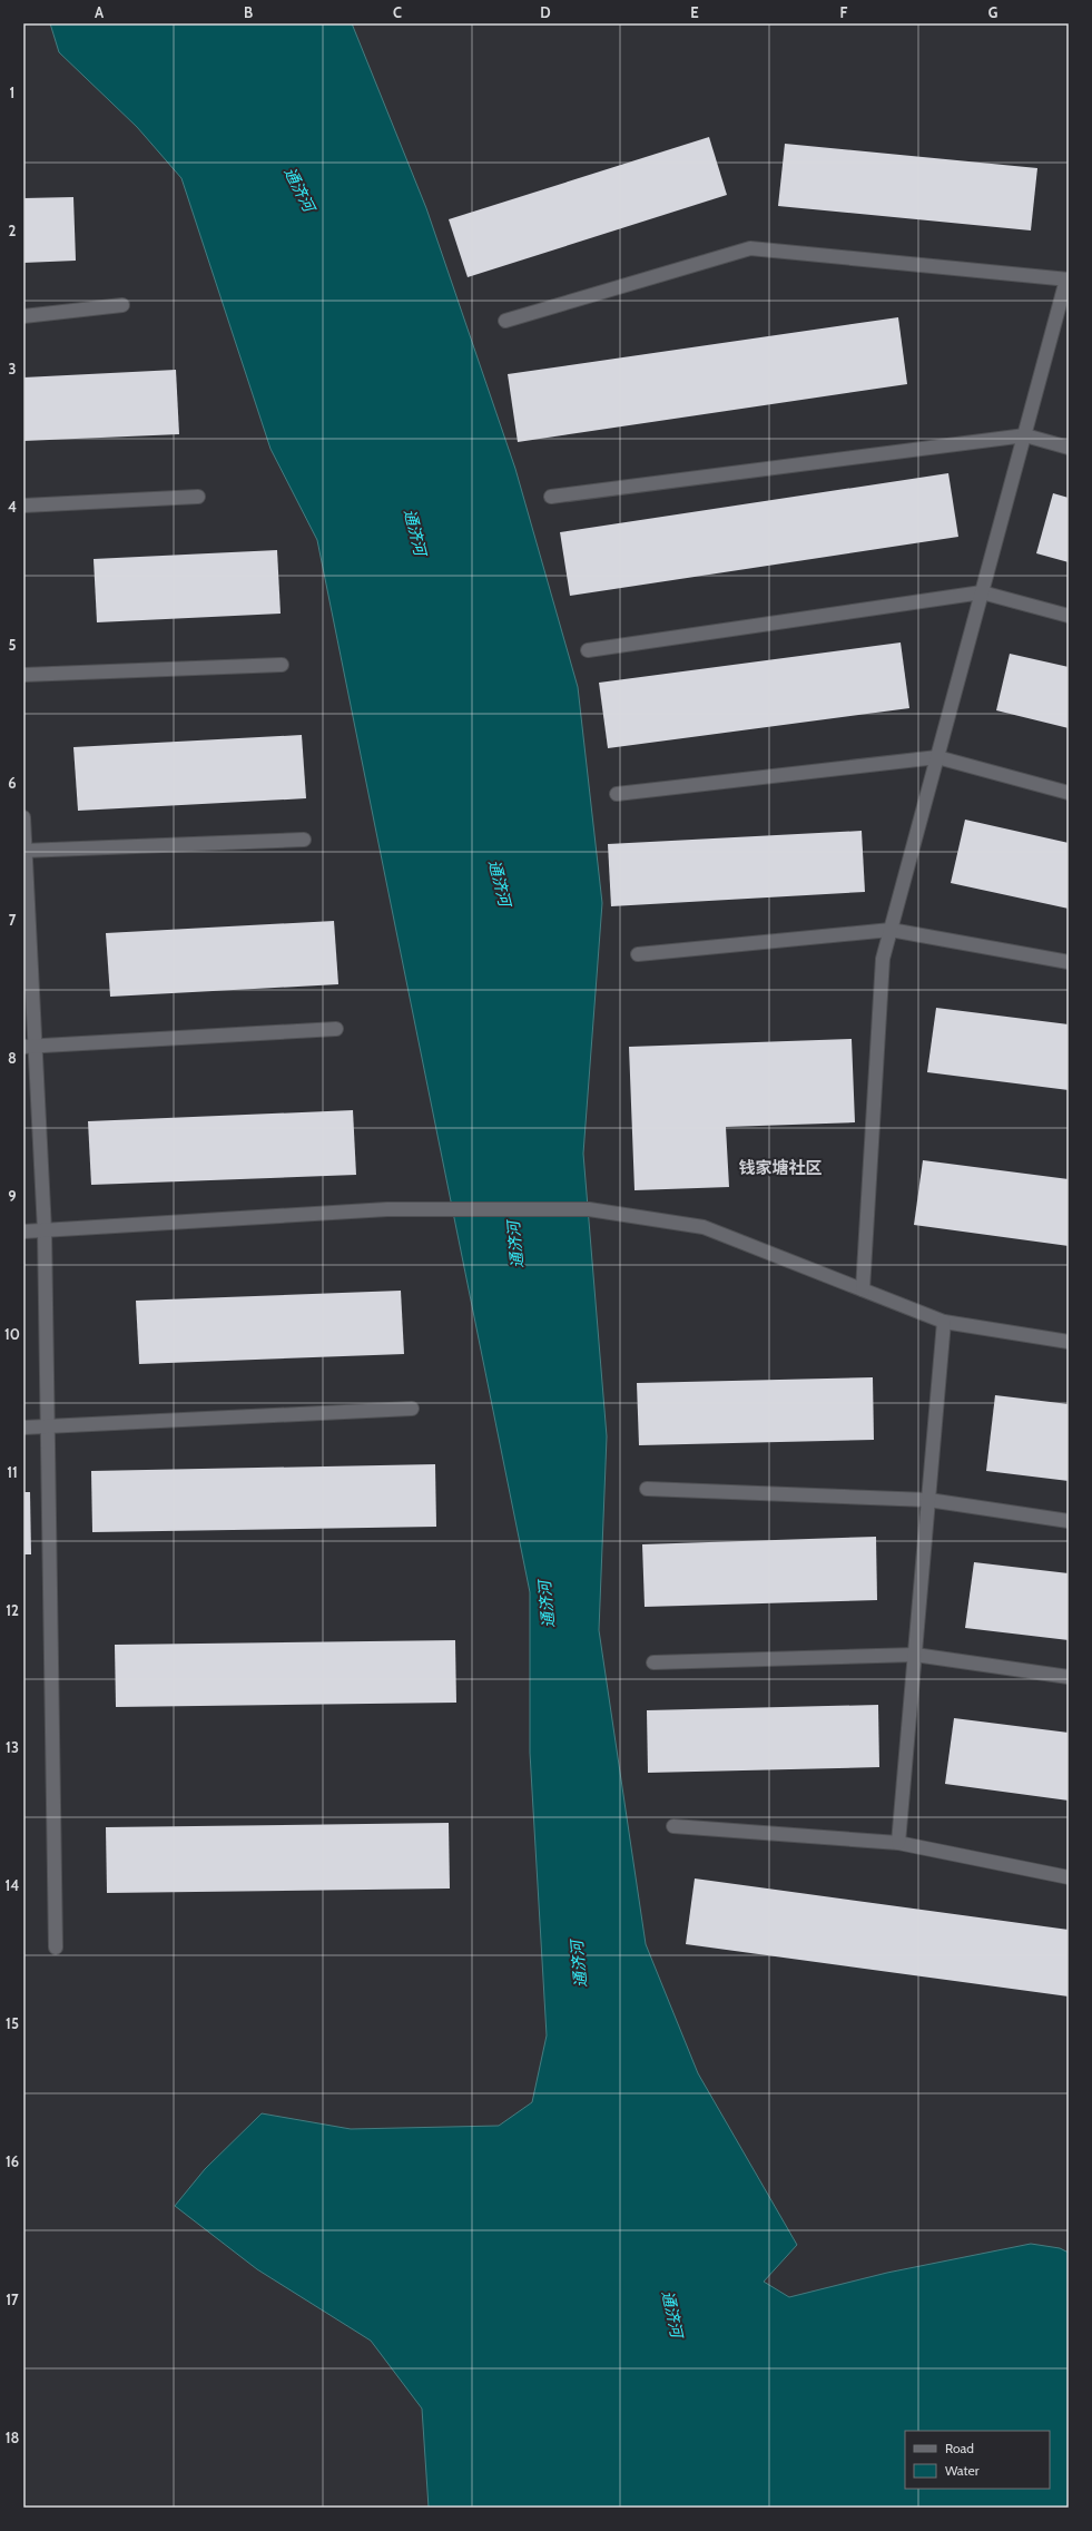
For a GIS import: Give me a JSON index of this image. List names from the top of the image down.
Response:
{
  "districts": ["钱家塘社区"],
  "water": ["通济河"],
  "legend": ["Road", "Water"],
  "grid": {
    "columns": [
      "A",
      "B",
      "C",
      "D",
      "E",
      "F",
      "G"
    ],
    "rows": [
      "1",
      "2",
      "3",
      "4",
      "5",
      "6",
      "7",
      "8",
      "9",
      "10",
      "11",
      "12",
      "13",
      "14",
      "15",
      "16",
      "17",
      "18"
    ]
  }
}
